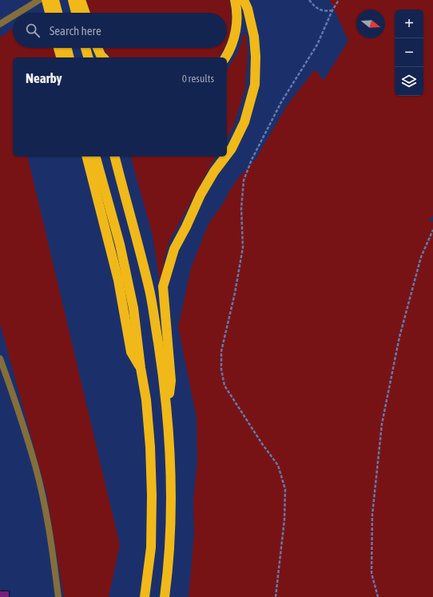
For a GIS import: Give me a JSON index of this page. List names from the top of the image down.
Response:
{
  "north": "right",
  "page": {
    "map_buttons": ["+", "−"],
    "search": "Search here",
    "heading": ["Nearby", "0 results"]
  }
}
